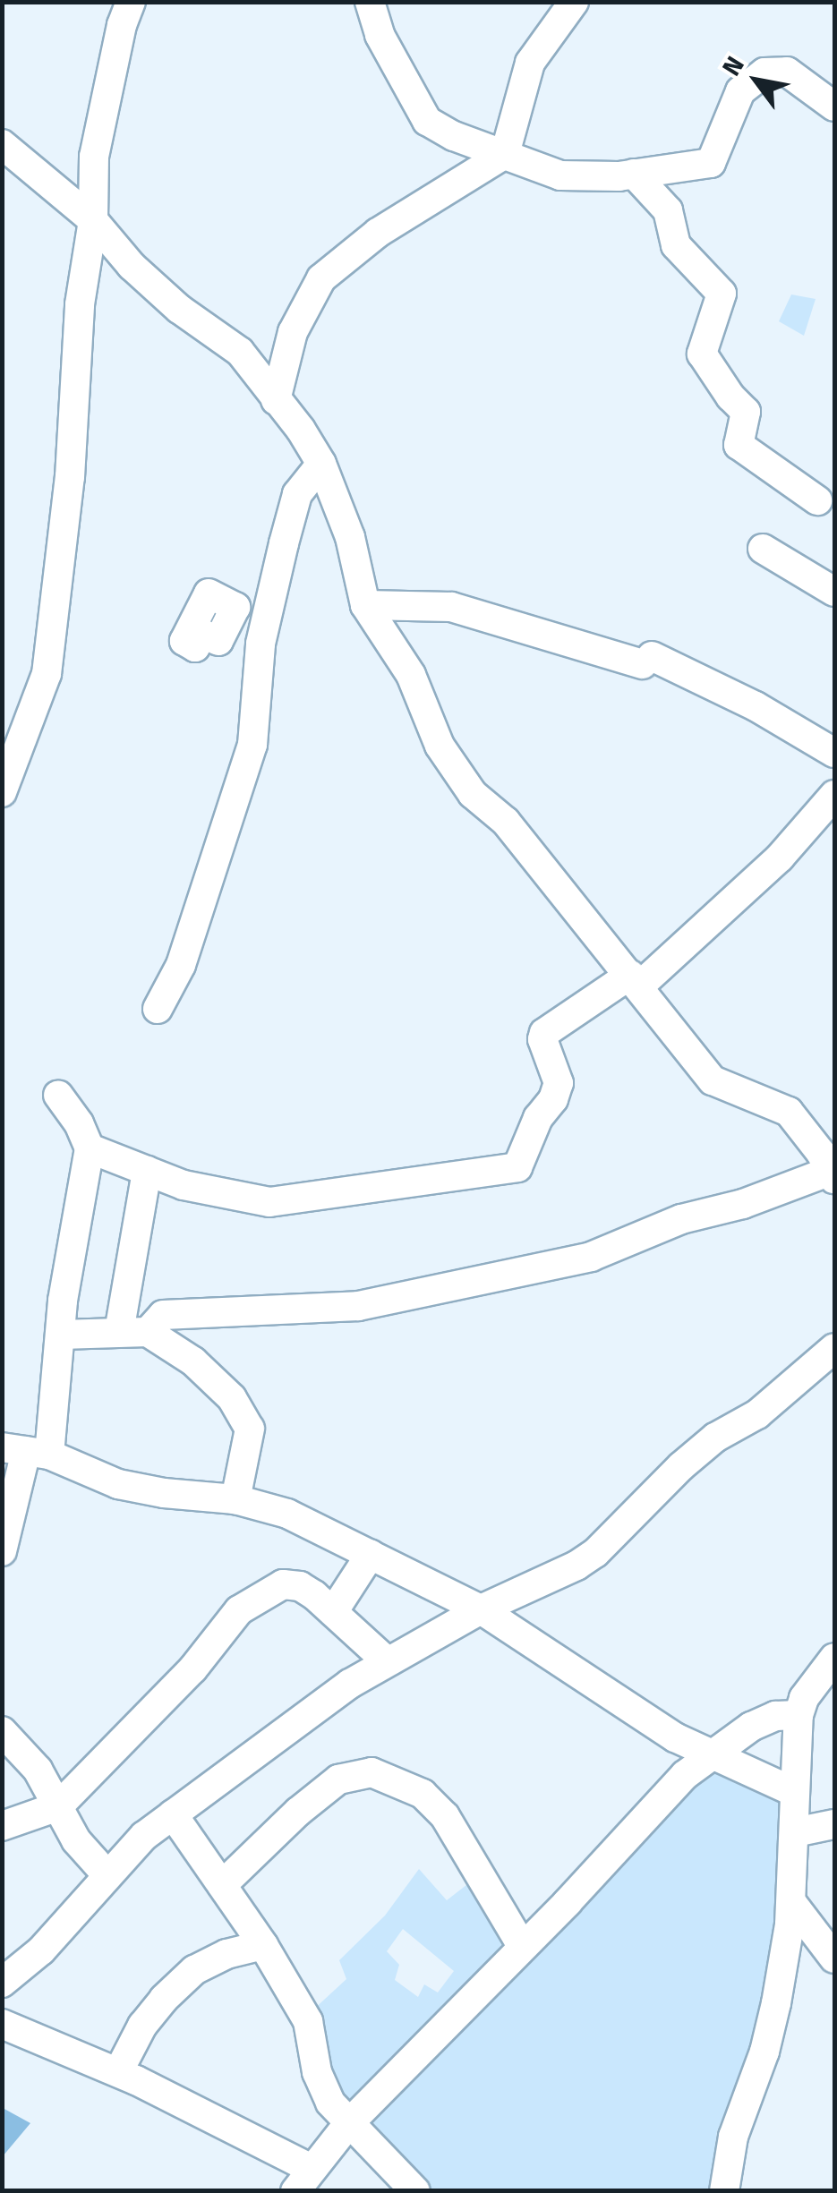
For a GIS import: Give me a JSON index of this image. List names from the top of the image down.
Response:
{
  "north": "top left"
}
